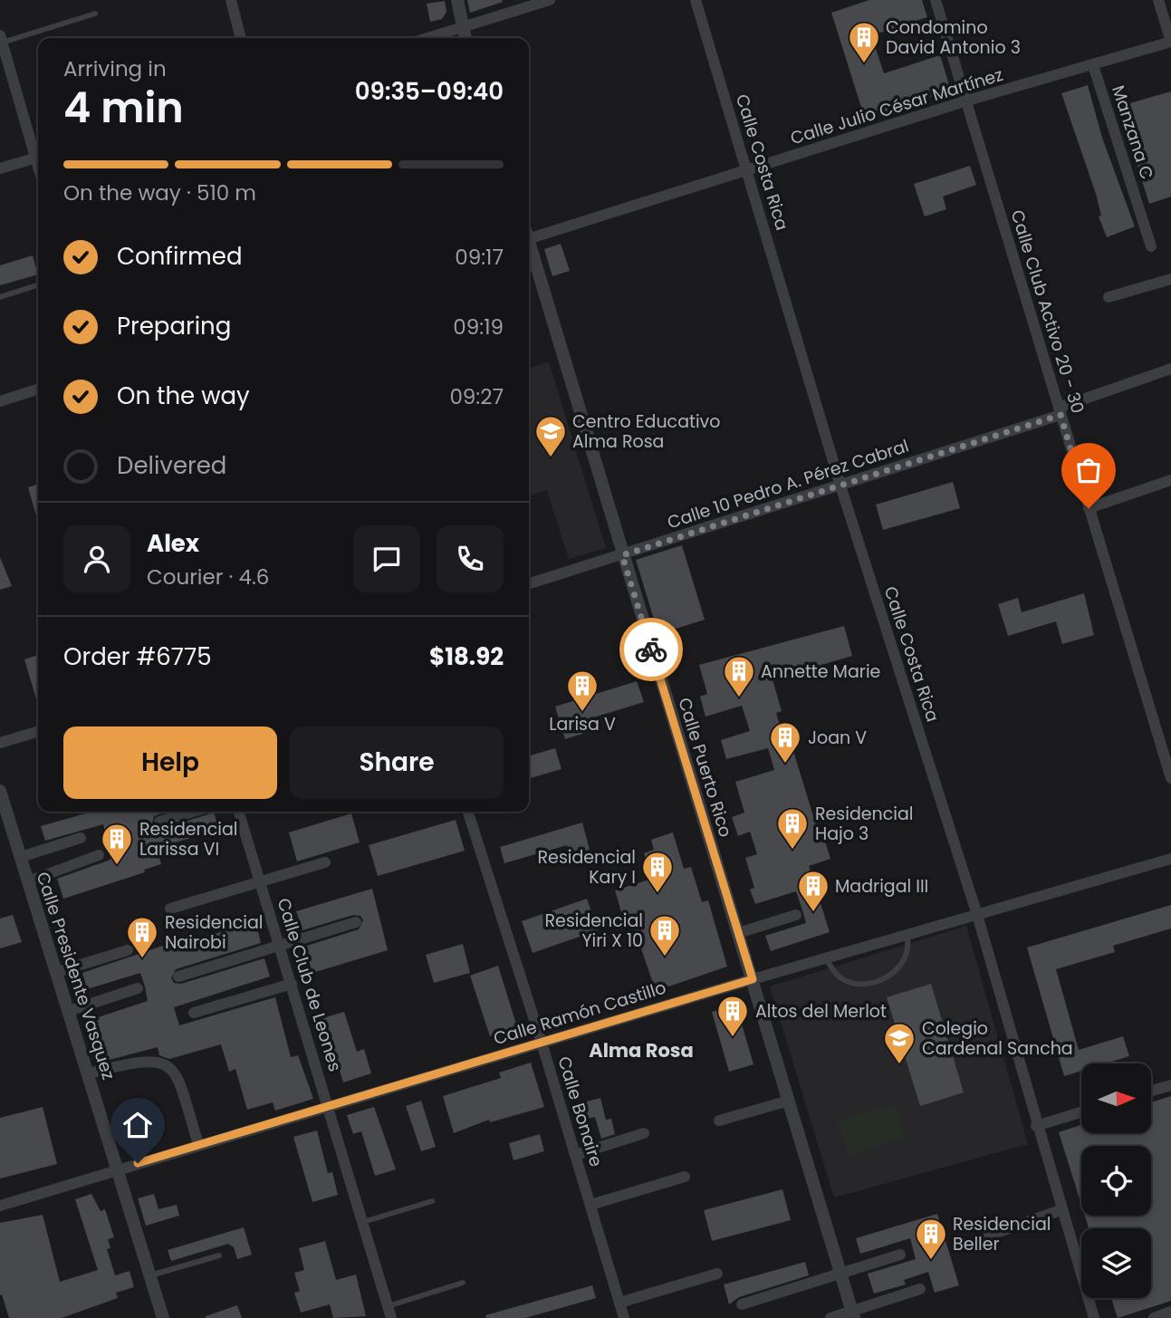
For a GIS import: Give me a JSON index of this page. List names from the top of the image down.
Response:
{
  "streets": {
    "street": [
      "Calle Julio César Martínez",
      "Manzana C",
      "Calle Costa Rica",
      "Calle Club Activo 20 - 30",
      "Calle 10 Pedro A. Pérez Cabral",
      "Calle Puerto Rico",
      "Calle Presidente Vasquez",
      "Calle Club de Leones",
      "Calle Ramón Castillo",
      "Calle Bonaire"
    ]
  },
  "crossings": [
    ["Calle Julio César Martínez", "Manzana C"],
    ["Calle Julio César Martínez", "Calle Costa Rica"],
    ["Calle Julio César Martínez", "Calle Club Activo 20 - 30"],
    ["Calle Costa Rica", "Calle 10 Pedro A. Pérez Cabral"],
    ["Calle Costa Rica", "Calle Ramón Castillo"],
    ["Calle Club Activo 20 - 30", "Calle 10 Pedro A. Pérez Cabral"],
    ["Calle 10 Pedro A. Pérez Cabral", "Calle Puerto Rico"],
    ["Calle Puerto Rico", "Calle Ramón Castillo"],
    ["Calle Presidente Vasquez", "Calle Ramón Castillo"],
    ["Calle Club de Leones", "Calle Ramón Castillo"],
    ["Calle Ramón Castillo", "Calle Bonaire"]
  ],
  "districts": ["Alma Rosa"],
  "places": {
    "building": [
      "Condomino David Antonio 3",
      "Annette Marie",
      "Larisa V",
      "Joan V",
      "Residencial Hajo 3",
      "Residencial Larissa VI",
      "Residencial Kary I",
      "Madrigal III",
      "Residencial Yiri X 10",
      "Residencial Nairobi",
      "Altos del Merlot",
      "Residencial Beller"
    ],
    "school or university": ["Centro Educativo Alma Rosa", "Colegio Cardenal Sancha"]
  },
  "north": "right",
  "page": {
    "heading": ["4 min", "Arriving in", "09:35–09:40"],
    "panel": [
      "Alex",
      "Courier · 4.6",
      "Order #6775",
      "$18.92"
    ],
    "bar": "On the way · 510 m",
    "list": [
      ["Confirmed", "09:17"],
      ["Preparing", "09:19"],
      ["On the way", "09:27"],
      "Delivered"
    ],
    "buttons": ["Help", "Share"]
  }
}
